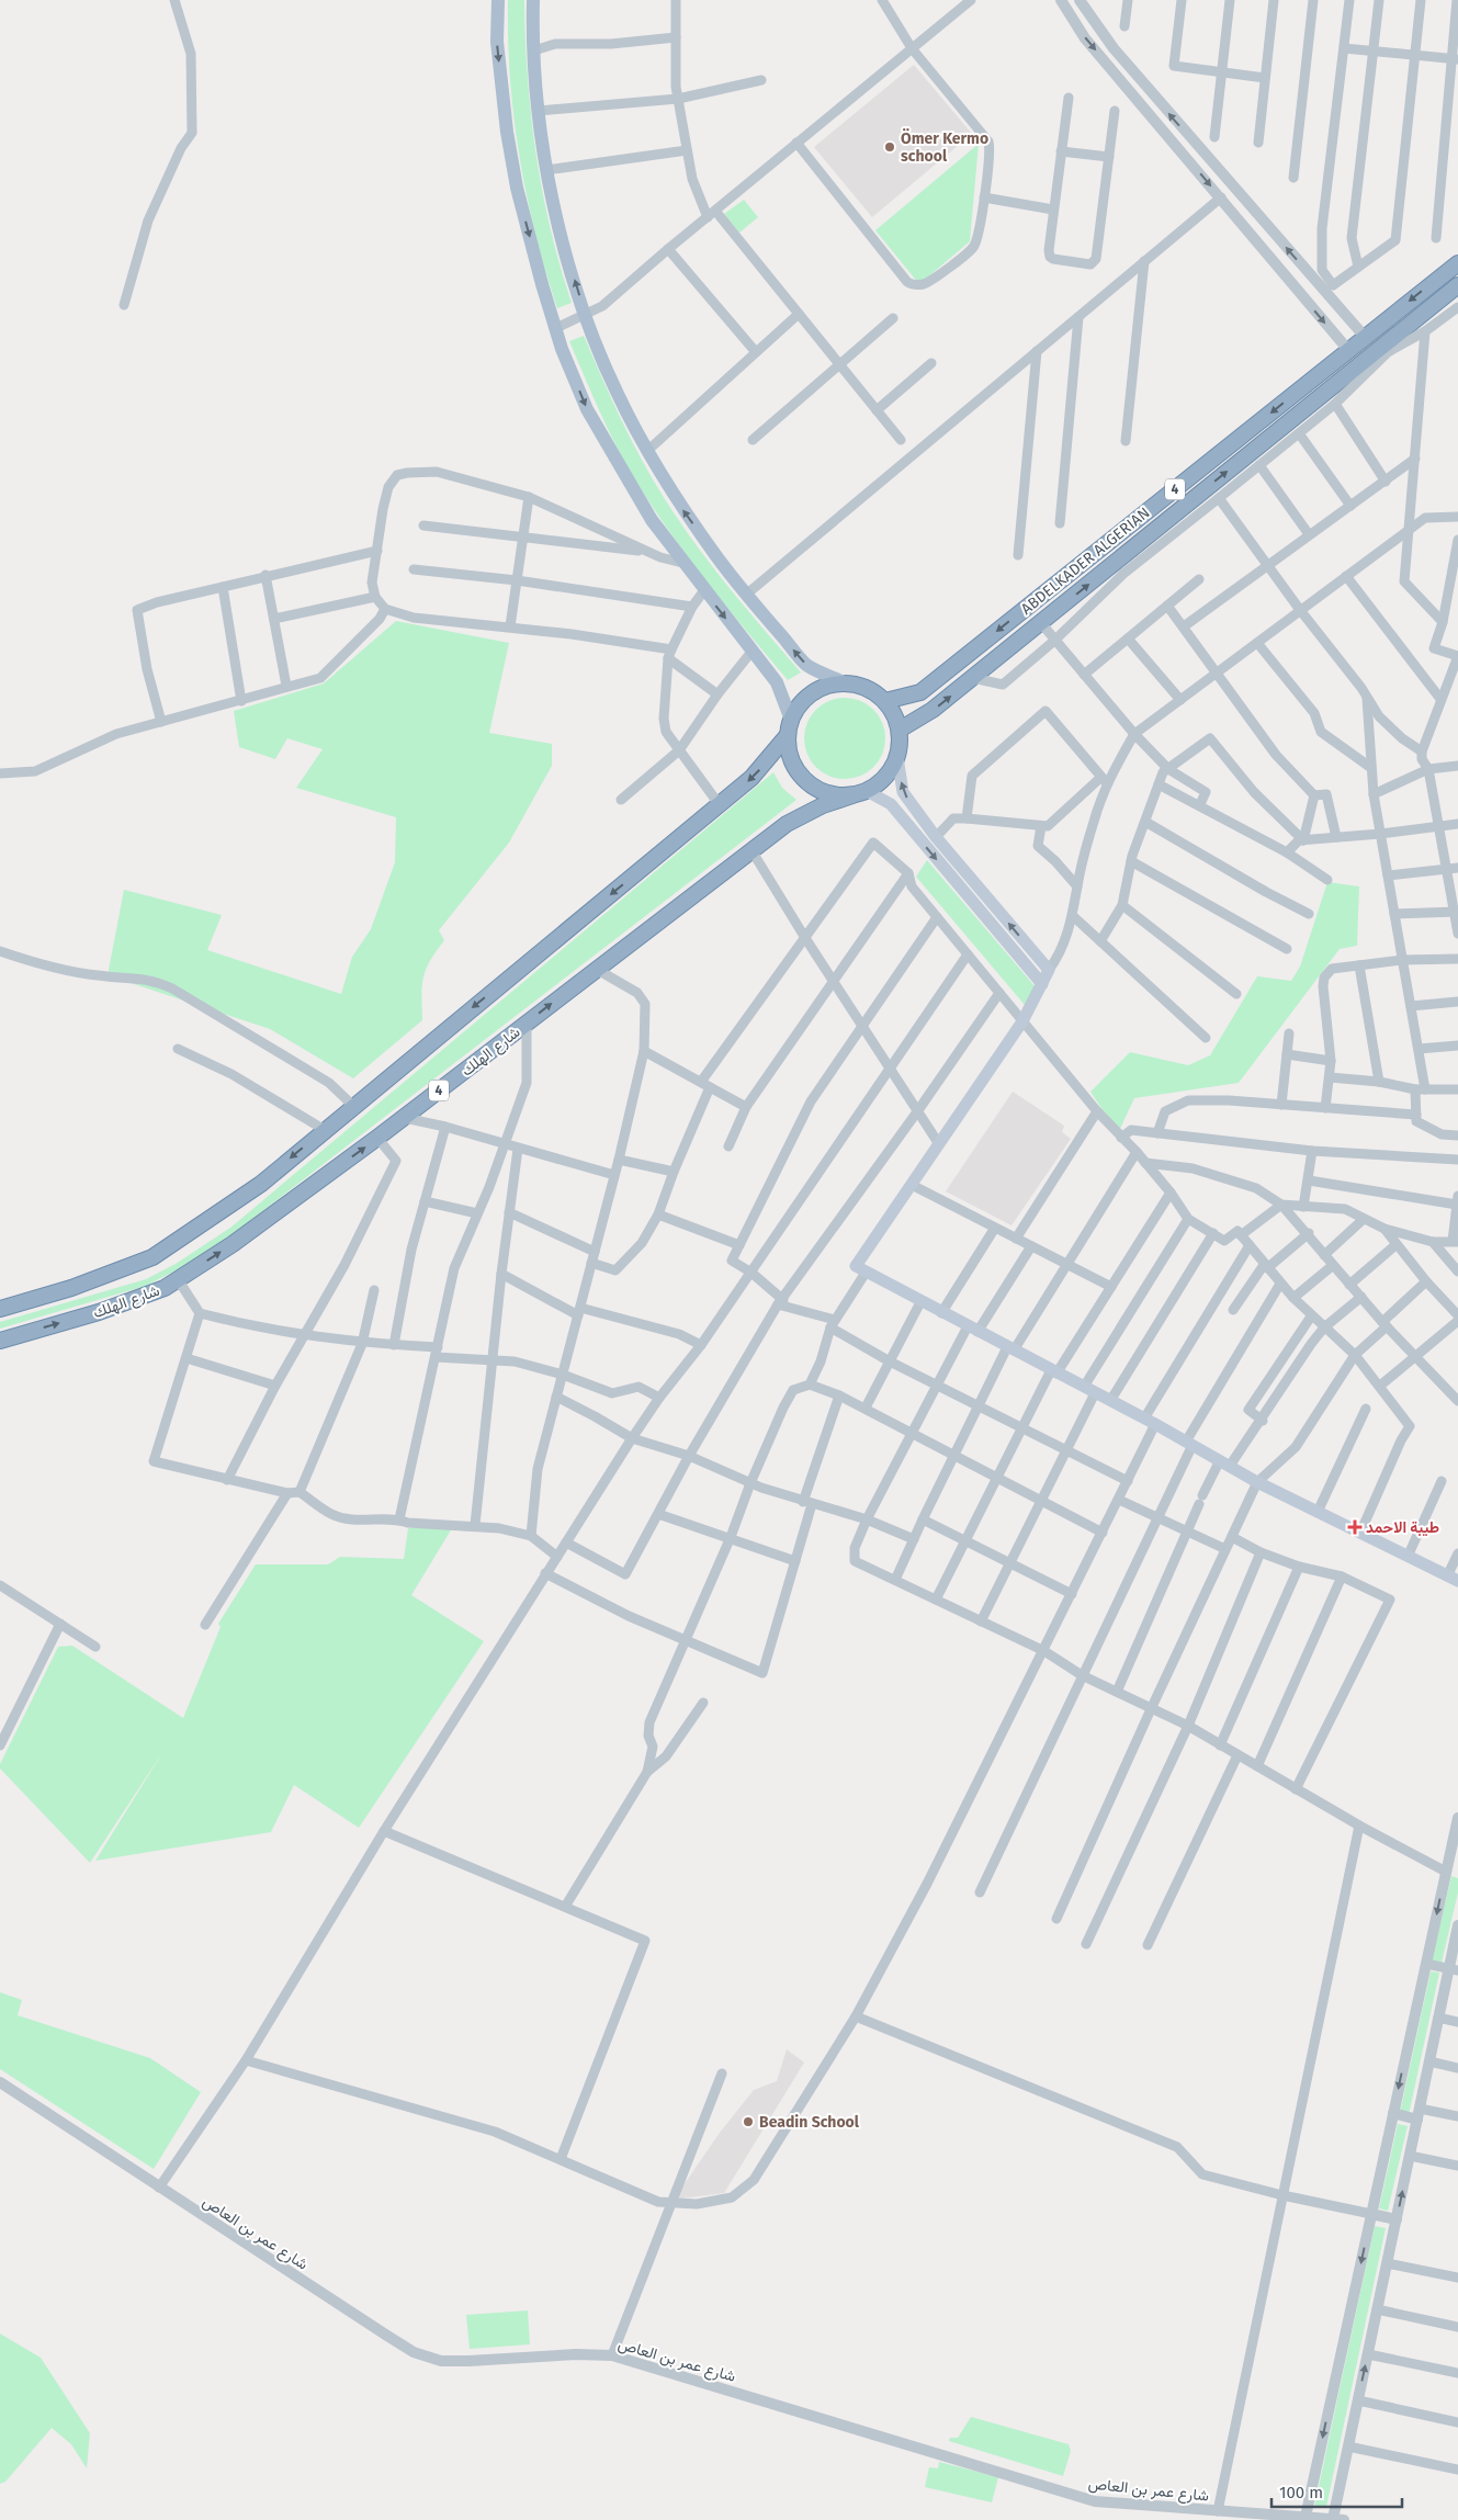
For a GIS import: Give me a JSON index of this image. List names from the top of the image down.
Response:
{
  "streets": {
    "highway": ["4", "ABDELKADER ALGERIAN", "شارع الهلك"],
    "street": ["شارع عمر بن العاص"]
  },
  "crossings": [
    ["ABDELKADER ALGERIAN", "شارع الهلك"]
  ],
  "places": {
    "other": ["Ömer Kermo school", "Beadin School"],
    "health": ["طيبة الاحمد"]
  },
  "scale_bar": "100 m"
}
